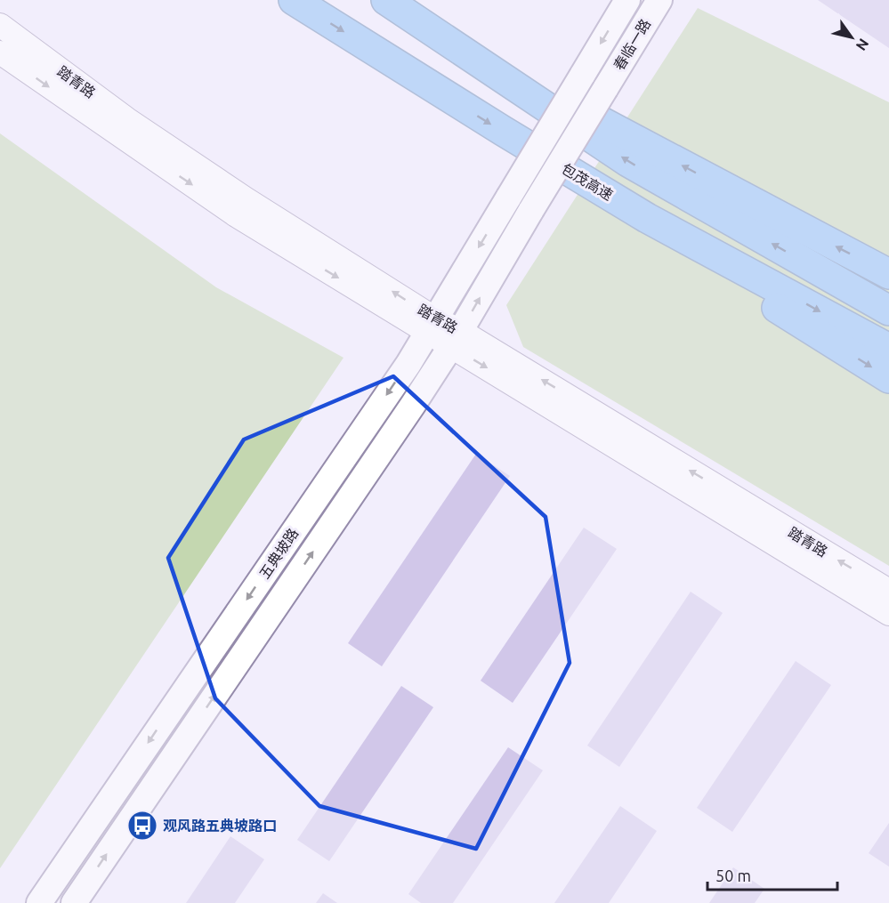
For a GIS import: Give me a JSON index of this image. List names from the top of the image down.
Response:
{
  "streets": {
    "highway": ["包茂高速"],
    "main road": ["春临一路", "五典坡路"],
    "street": ["踏青路"]
  },
  "crossings": [
    ["春临一路", "五典坡路"],
    ["踏青路", "五典坡路"]
  ],
  "places": {
    "bus stop": ["观风路五典坡路口"]
  },
  "scale_bar": "50 m",
  "north": "bottom right"
}
